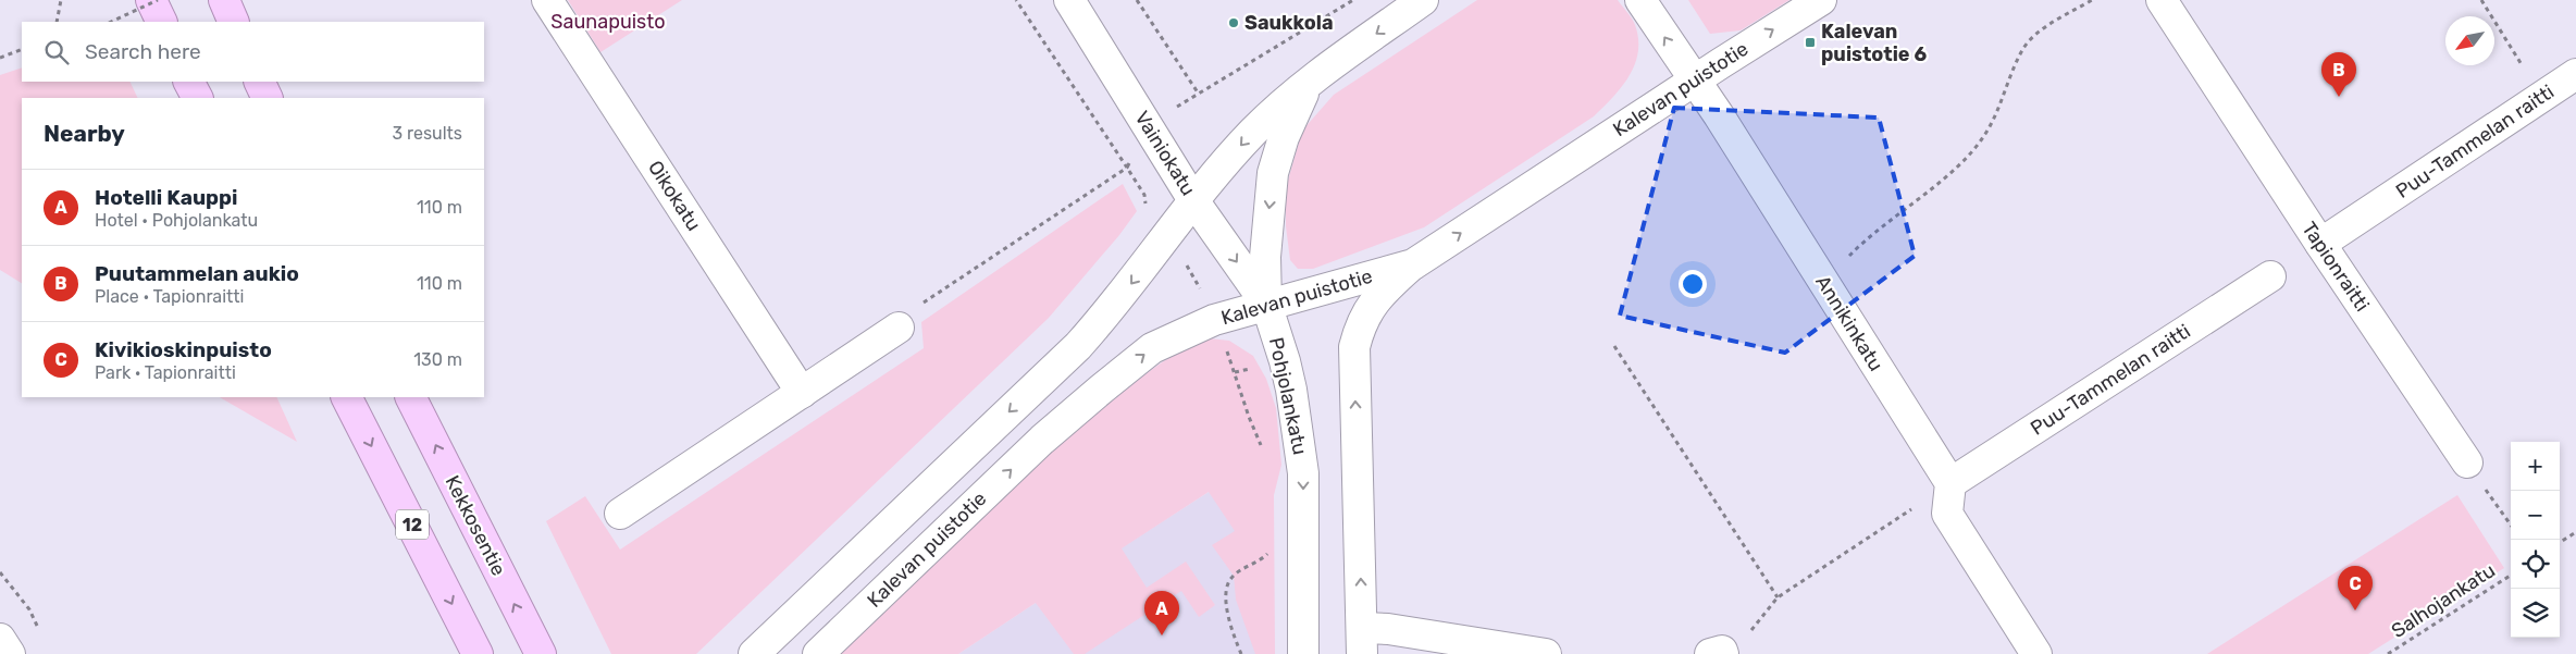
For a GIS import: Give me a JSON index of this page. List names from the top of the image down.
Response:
{
  "streets": {
    "highway": ["12", "Kekkosentie"],
    "street": [
      "Kalevan puistotie",
      "Puu-Tammelan raitti",
      "Vainiokatu",
      "Oikokatu",
      "Tapionraitti",
      "Annikinkatu",
      "Pohjolankatu"
    ],
    "path": ["Salhojankatu"]
  },
  "crossings": [
    ["Kalevan puistotie", "Vainiokatu"],
    ["Kalevan puistotie", "Annikinkatu"],
    ["Kalevan puistotie", "Pohjolankatu"],
    ["Puu-Tammelan raitti", "Tapionraitti"],
    ["Puu-Tammelan raitti", "Annikinkatu"],
    ["Vainiokatu", "Pohjolankatu"]
  ],
  "parks": ["Saunapuisto"],
  "places": {
    "other": ["Saukkola"],
    "transit": ["Kalevan puistotie 6"]
  },
  "north": "bottom left",
  "page": {
    "search": "Search here",
    "pins": ["B", "C", "A"],
    "heading": ["Nearby", "3 results"],
    "list": [
      {
        "mark": "A",
        "name": "Hotelli Kauppi",
        "note": "Hotel · Pohjolankatu",
        "value": "110 m"
      },
      {
        "mark": "B",
        "name": "Puutammelan aukio",
        "note": "Place · Tapionraitti",
        "value": "110 m"
      },
      {
        "mark": "C",
        "name": "Kivikioskinpuisto",
        "note": "Park · Tapionraitti",
        "value": "130 m"
      }
    ],
    "map_buttons": ["+", "−"]
  }
}
